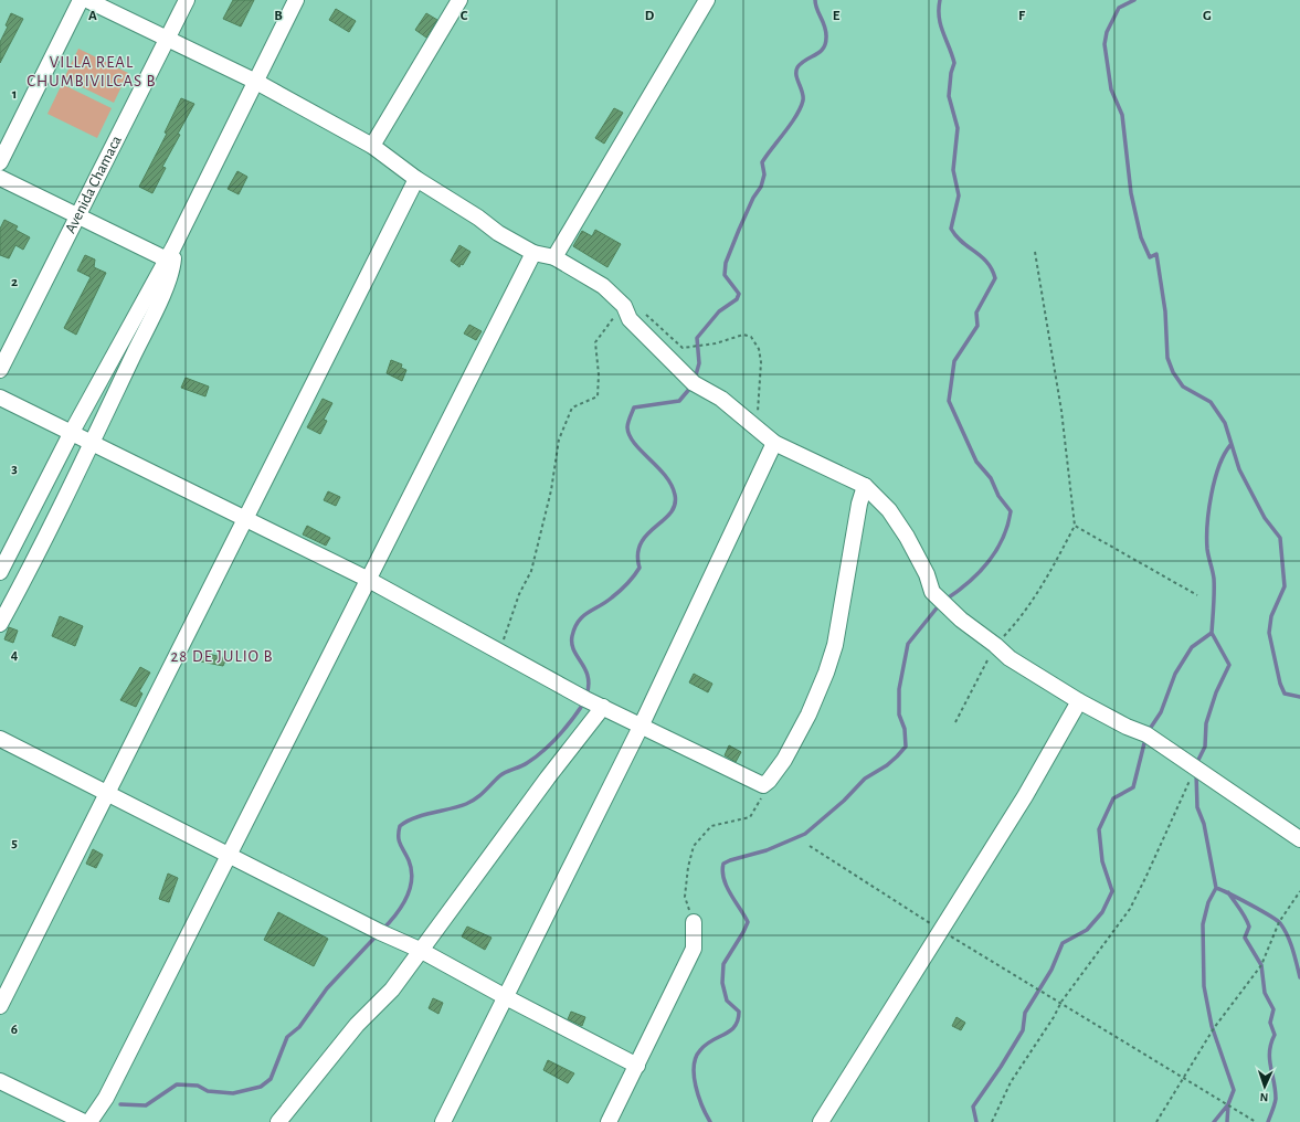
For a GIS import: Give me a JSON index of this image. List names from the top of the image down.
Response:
{
  "streets": {
    "street": ["Avenida Chamaca"]
  },
  "districts": ["VILLA REAL CHUMBIVILCAS B", "28 DE JULIO B"],
  "north": "bottom",
  "grid": {
    "columns": [
      "A",
      "B",
      "C",
      "D",
      "E",
      "F",
      "G"
    ],
    "rows": [
      "1",
      "2",
      "3",
      "4",
      "5",
      "6"
    ]
  }
}
